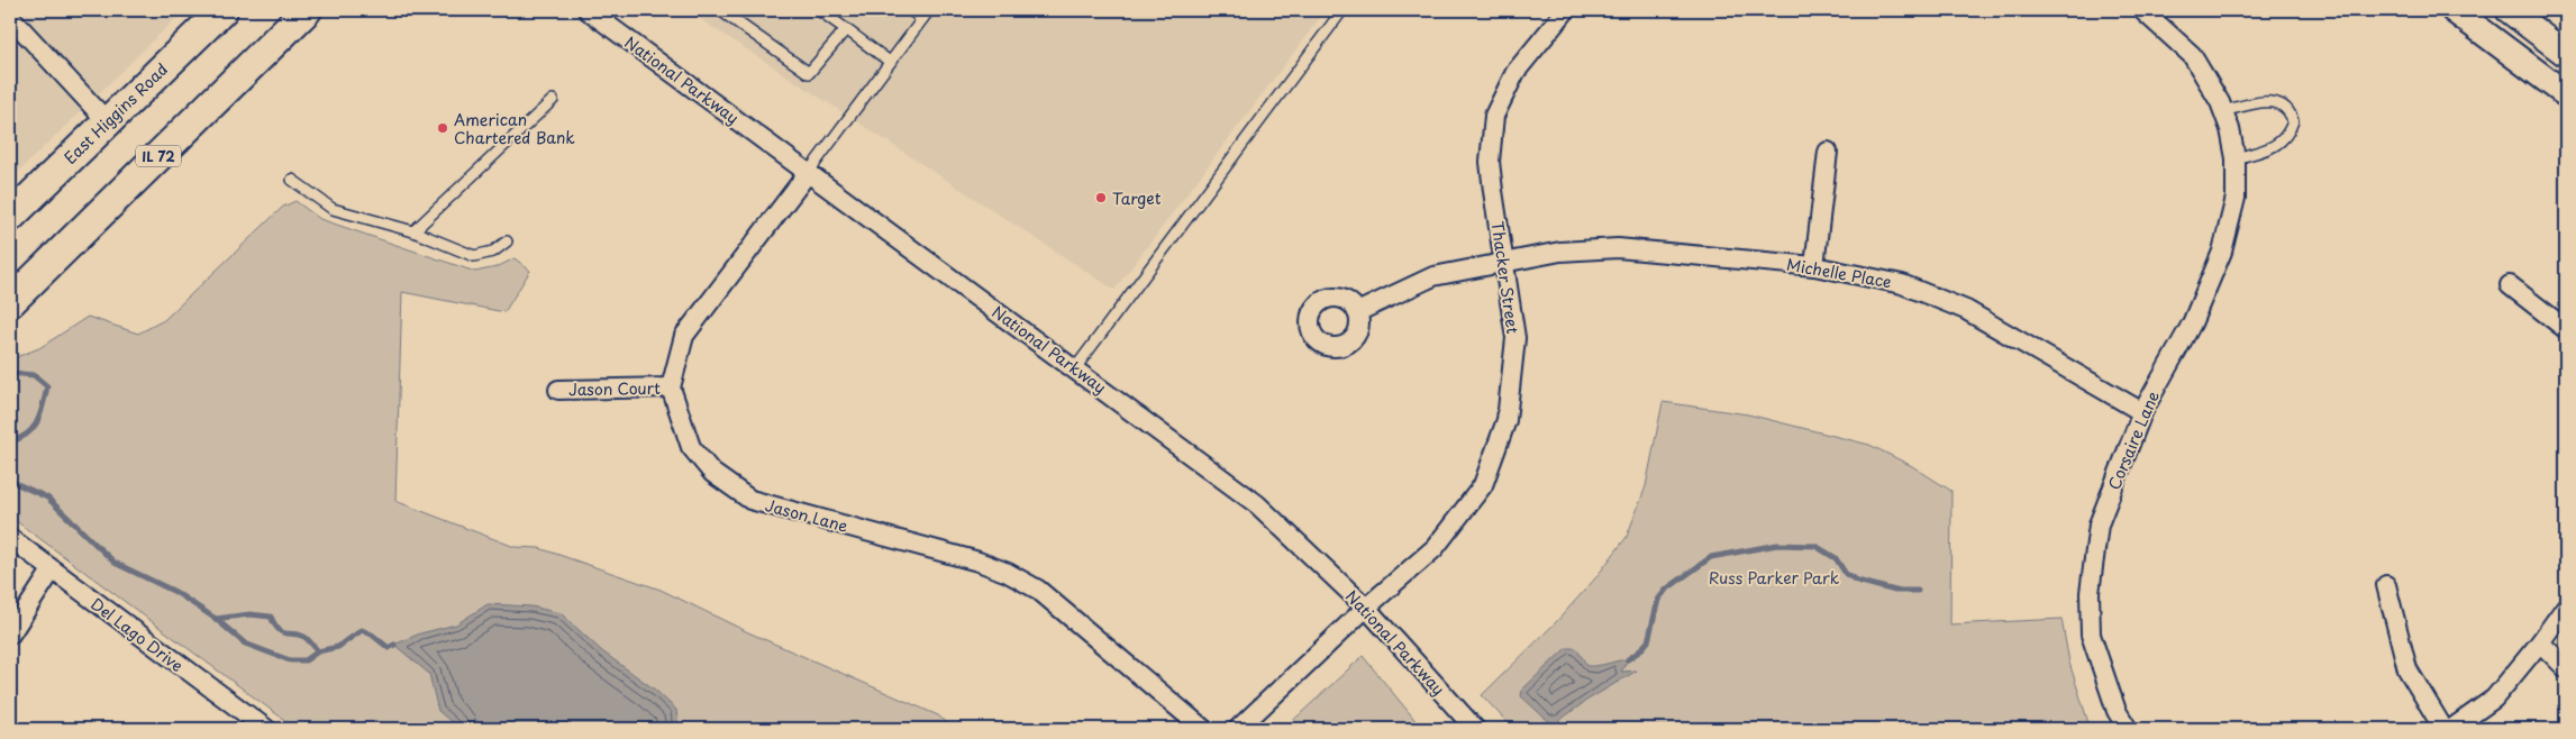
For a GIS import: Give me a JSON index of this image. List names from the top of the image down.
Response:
{
  "streets": {
    "main road": ["East Higgins Road", "IL 72"],
    "street": [
      "National Parkway",
      "Michelle Place",
      "Thacker Street",
      "Jason Court",
      "Corsaire Lane",
      "Jason Lane",
      "Del Lago Drive"
    ]
  },
  "crossings": [
    ["National Parkway", "Thacker Street"],
    ["Michelle Place", "Thacker Street"],
    ["Michelle Place", "Corsaire Lane"],
    ["Jason Court", "Jason Lane"]
  ],
  "parks": ["Russ Parker Park"],
  "places": ["American Chartered Bank", "Target"]
}
